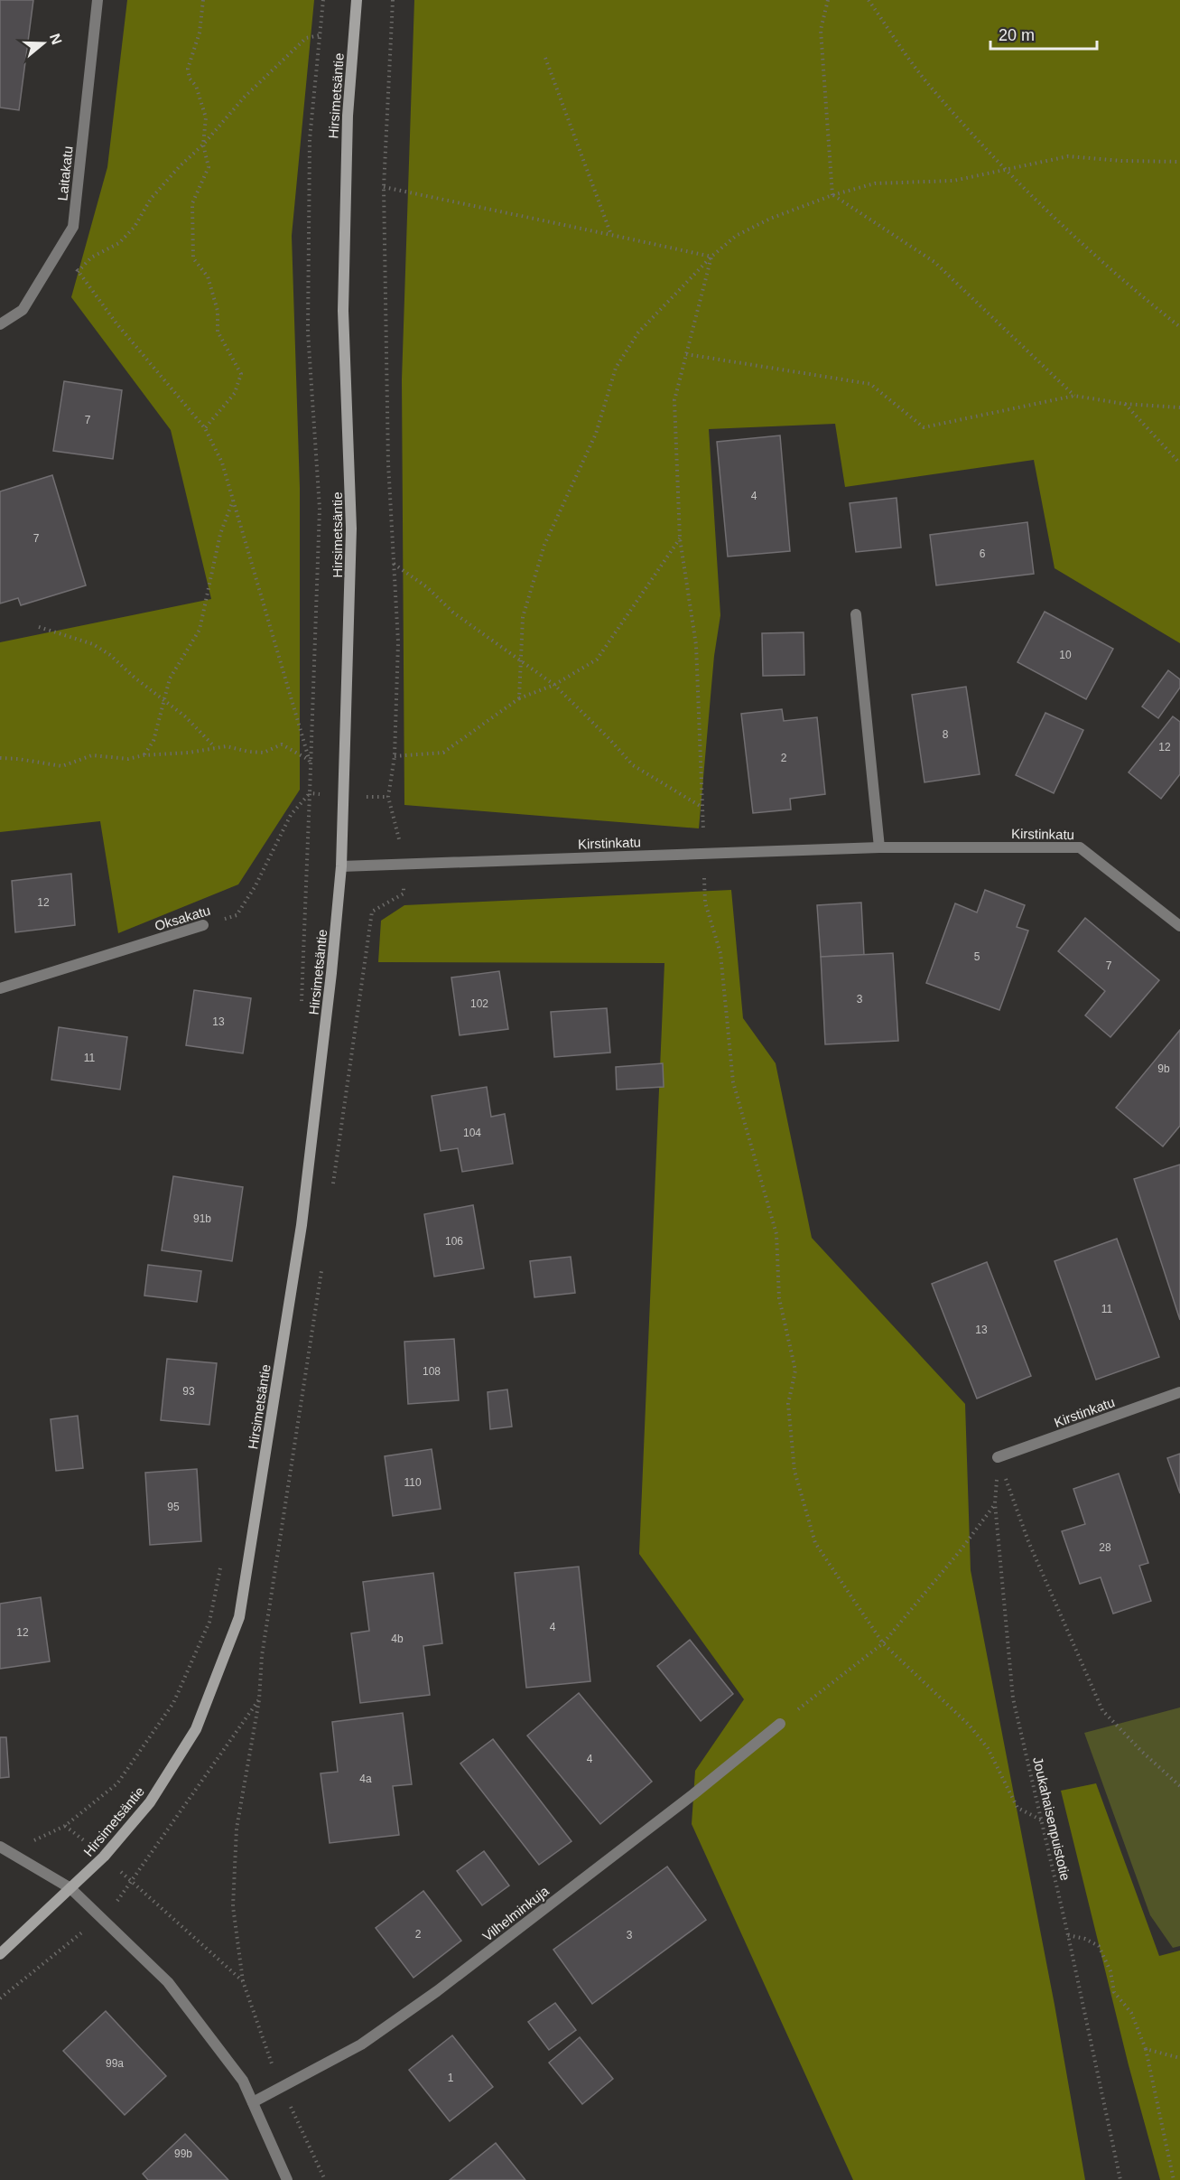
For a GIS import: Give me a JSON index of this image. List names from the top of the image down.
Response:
{
  "streets": {
    "street": [
      "Hirsimetsäntie",
      "Laitakatu",
      "Kirstinkatu",
      "Oksakatu",
      "Vilhelminkuja"
    ],
    "path": ["Joukahaisenpuistotie"]
  },
  "crossings": [
    ["Hirsimetsäntie", "Kirstinkatu"],
    ["Kirstinkatu", "Joukahaisenpuistotie"]
  ],
  "house_numbers": [
    "7",
    "4",
    "7",
    "6",
    "10",
    "8",
    "12",
    "2",
    "12",
    "5",
    "7",
    "3",
    "102",
    "13",
    "11",
    "9b",
    "104",
    "91b",
    "106",
    "11",
    "13",
    "108",
    "93",
    "110",
    "95",
    "28",
    "4",
    "12",
    "4b",
    "4",
    "4a",
    "2",
    "3",
    "99a",
    "1",
    "99b"
  ],
  "scale_bar": "20 m",
  "north": "right"
}
